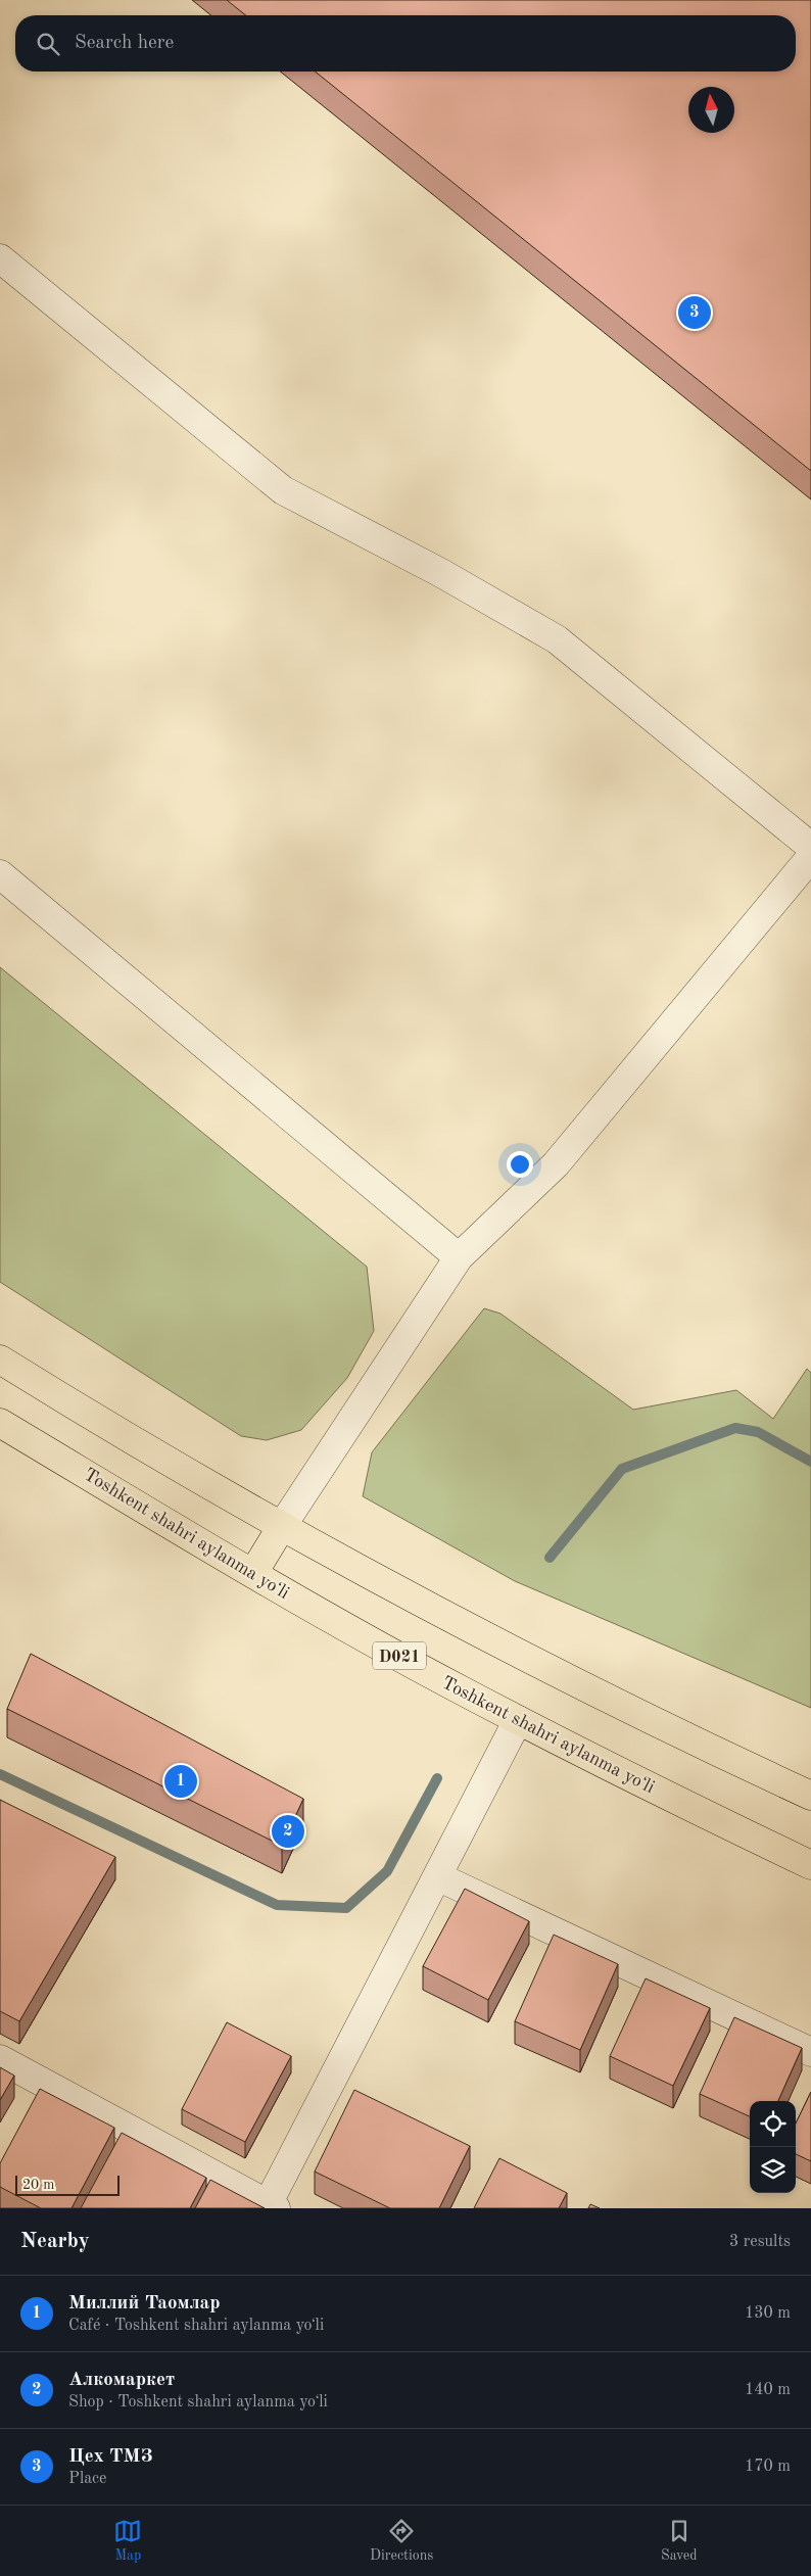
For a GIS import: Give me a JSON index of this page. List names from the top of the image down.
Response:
{
  "streets": {
    "highway": ["Toshkent shahri aylanma yoʻli", "D021"]
  },
  "scale_bar": "20 m",
  "north": "top",
  "page": {
    "search": "Search here",
    "pins": ["3", "1", "2"],
    "scale": "20 m",
    "heading": ["Nearby", "3 results"],
    "list": [
      {
        "mark": "1",
        "name": "Миллий Таомлар",
        "note": "Café · Toshkent shahri aylanma yoʻli",
        "value": "130 m"
      },
      {
        "mark": "2",
        "name": "Алкомаркет",
        "note": "Shop · Toshkent shahri aylanma yoʻli",
        "value": "140 m"
      },
      {
        "mark": "3",
        "name": "Цех ТМЗ",
        "note": "Place",
        "value": "170 m"
      }
    ],
    "nav": ["Map", "Directions", "Saved"]
  }
}
